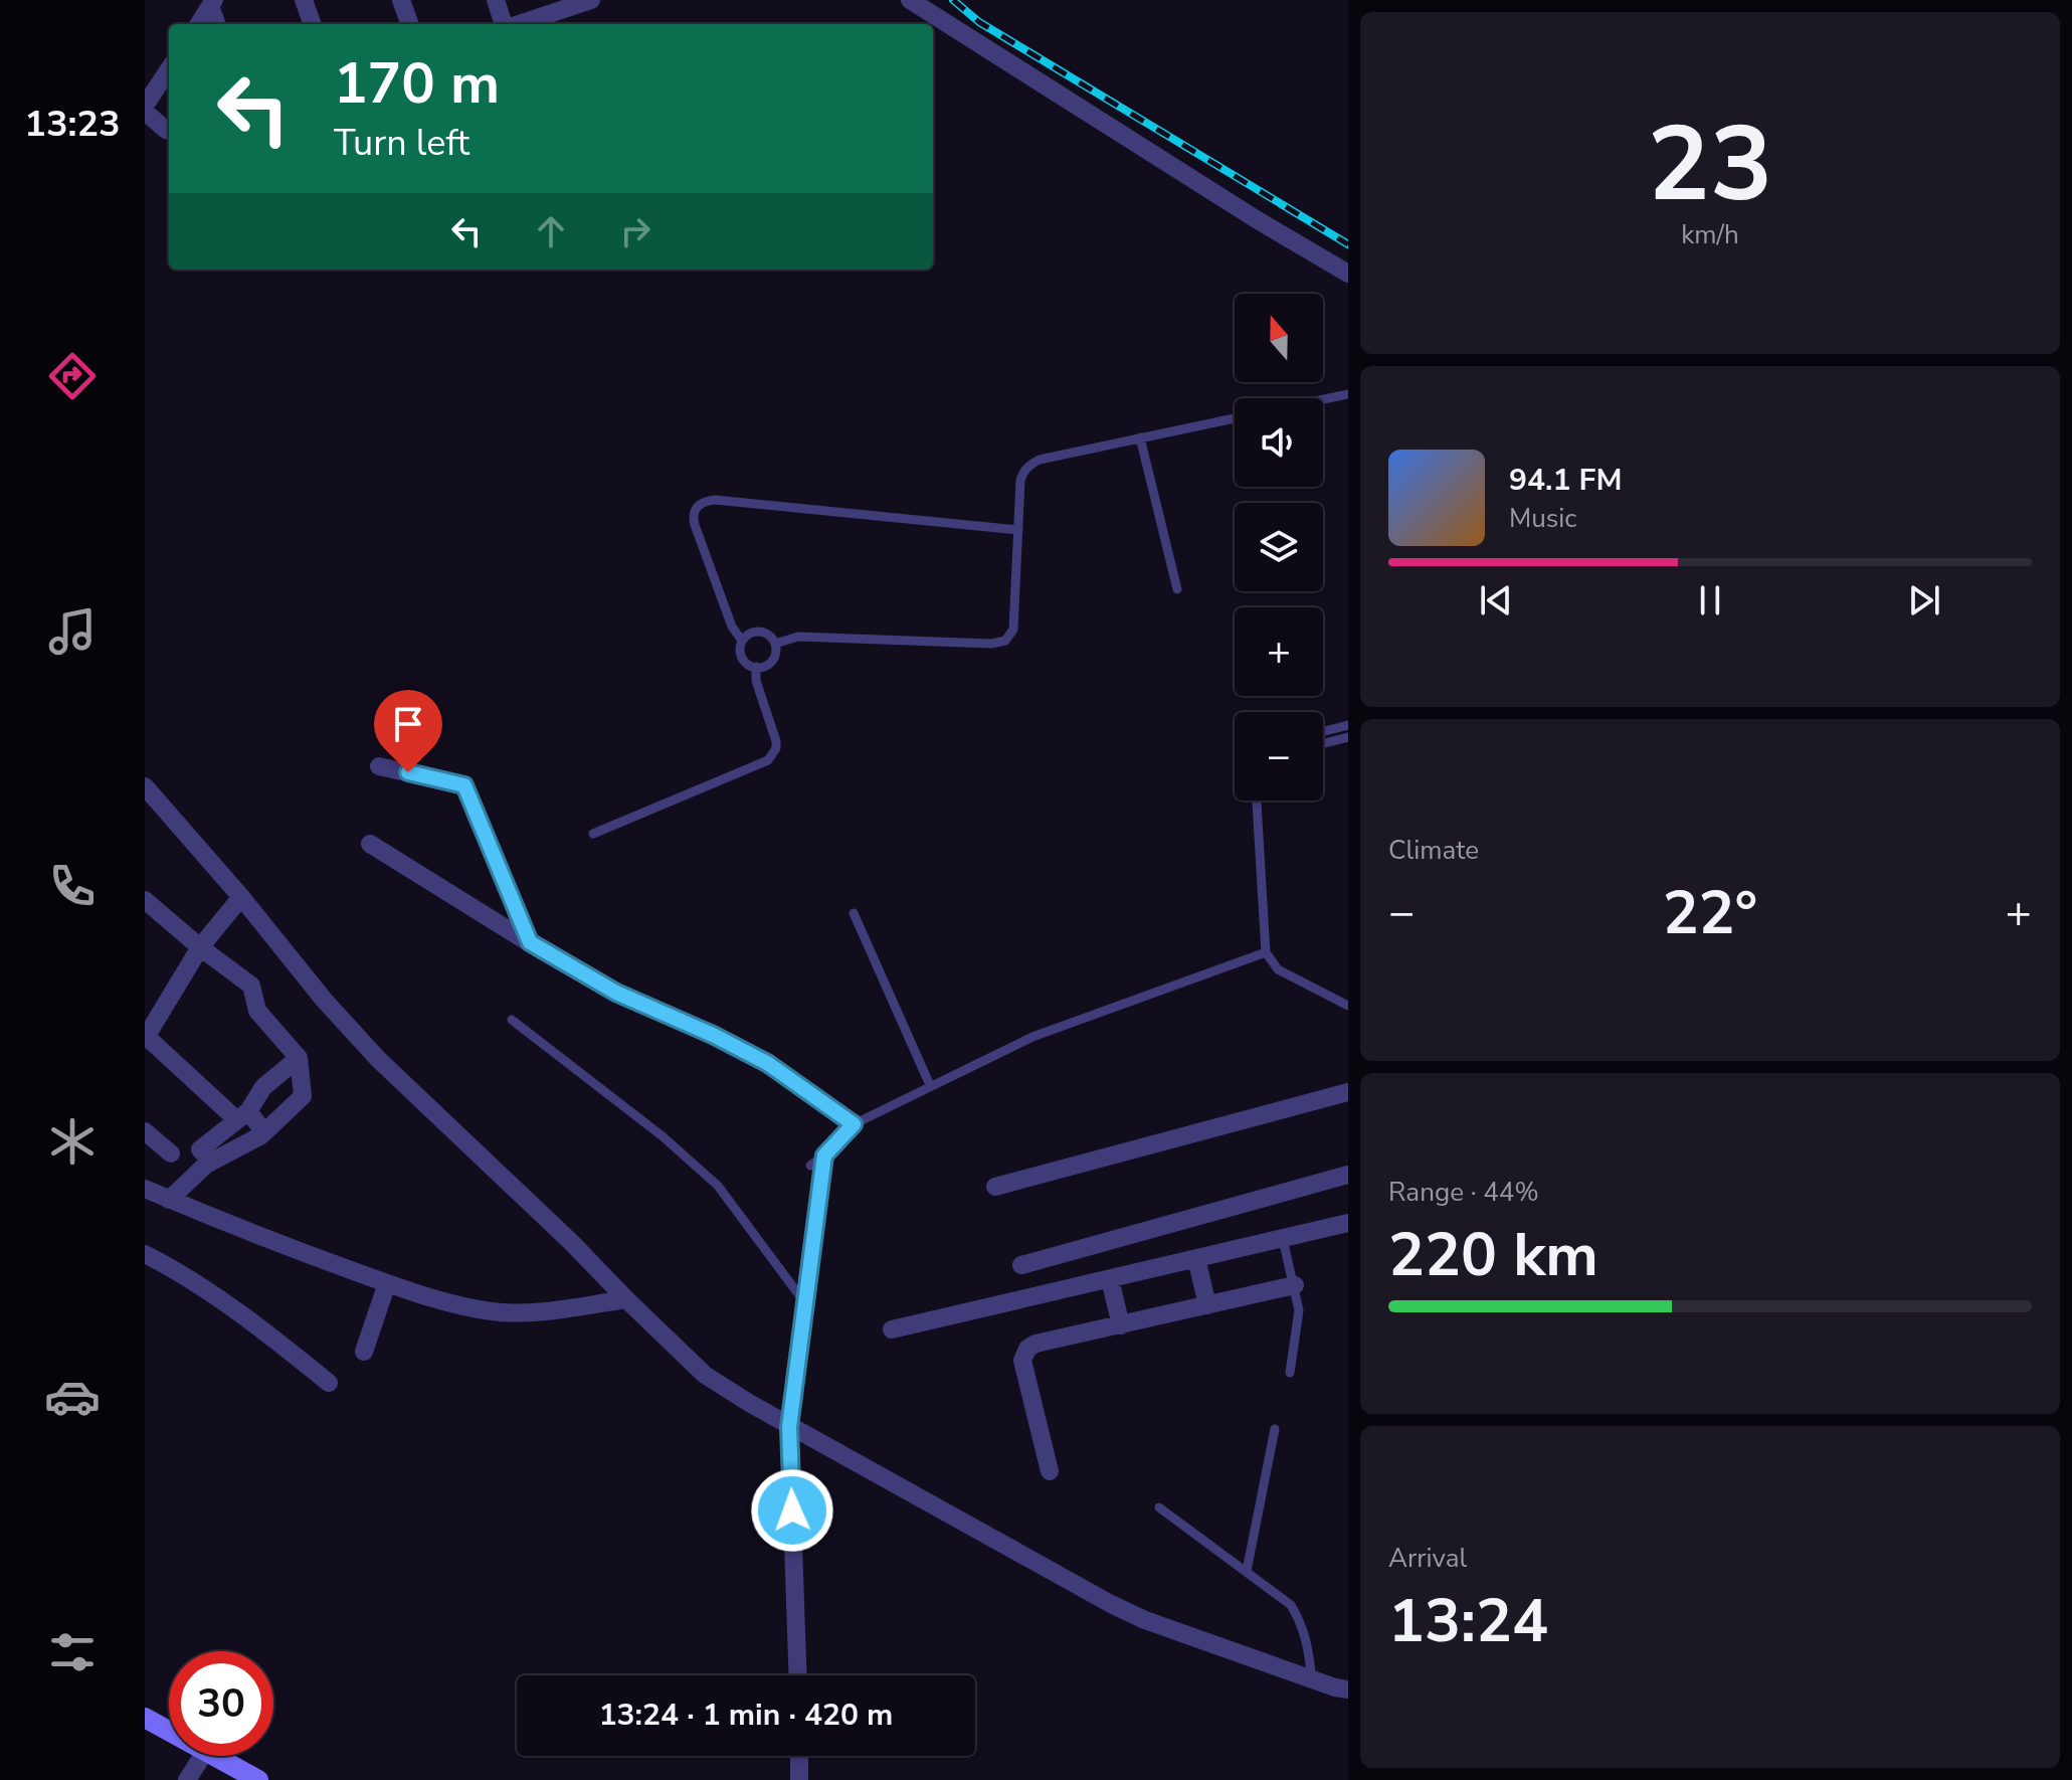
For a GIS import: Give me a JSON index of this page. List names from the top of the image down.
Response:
{
  "north": "top",
  "page": {
    "tabs": "13:23",
    "tile": [
      ["23", "km/h"],
      "Climate",
      ["Range · 44%", "220 km"],
      ["Arrival", "13:24"]
    ],
    "turn": ["170 m", "Turn left"],
    "map_buttons": ["+", "−"],
    "song": ["94.1 FM", "Music"],
    "heat": ["−", "22°", "+"],
    "limit": "30",
    "trip": "13:24 · 1 min · 420 m"
  }
}
